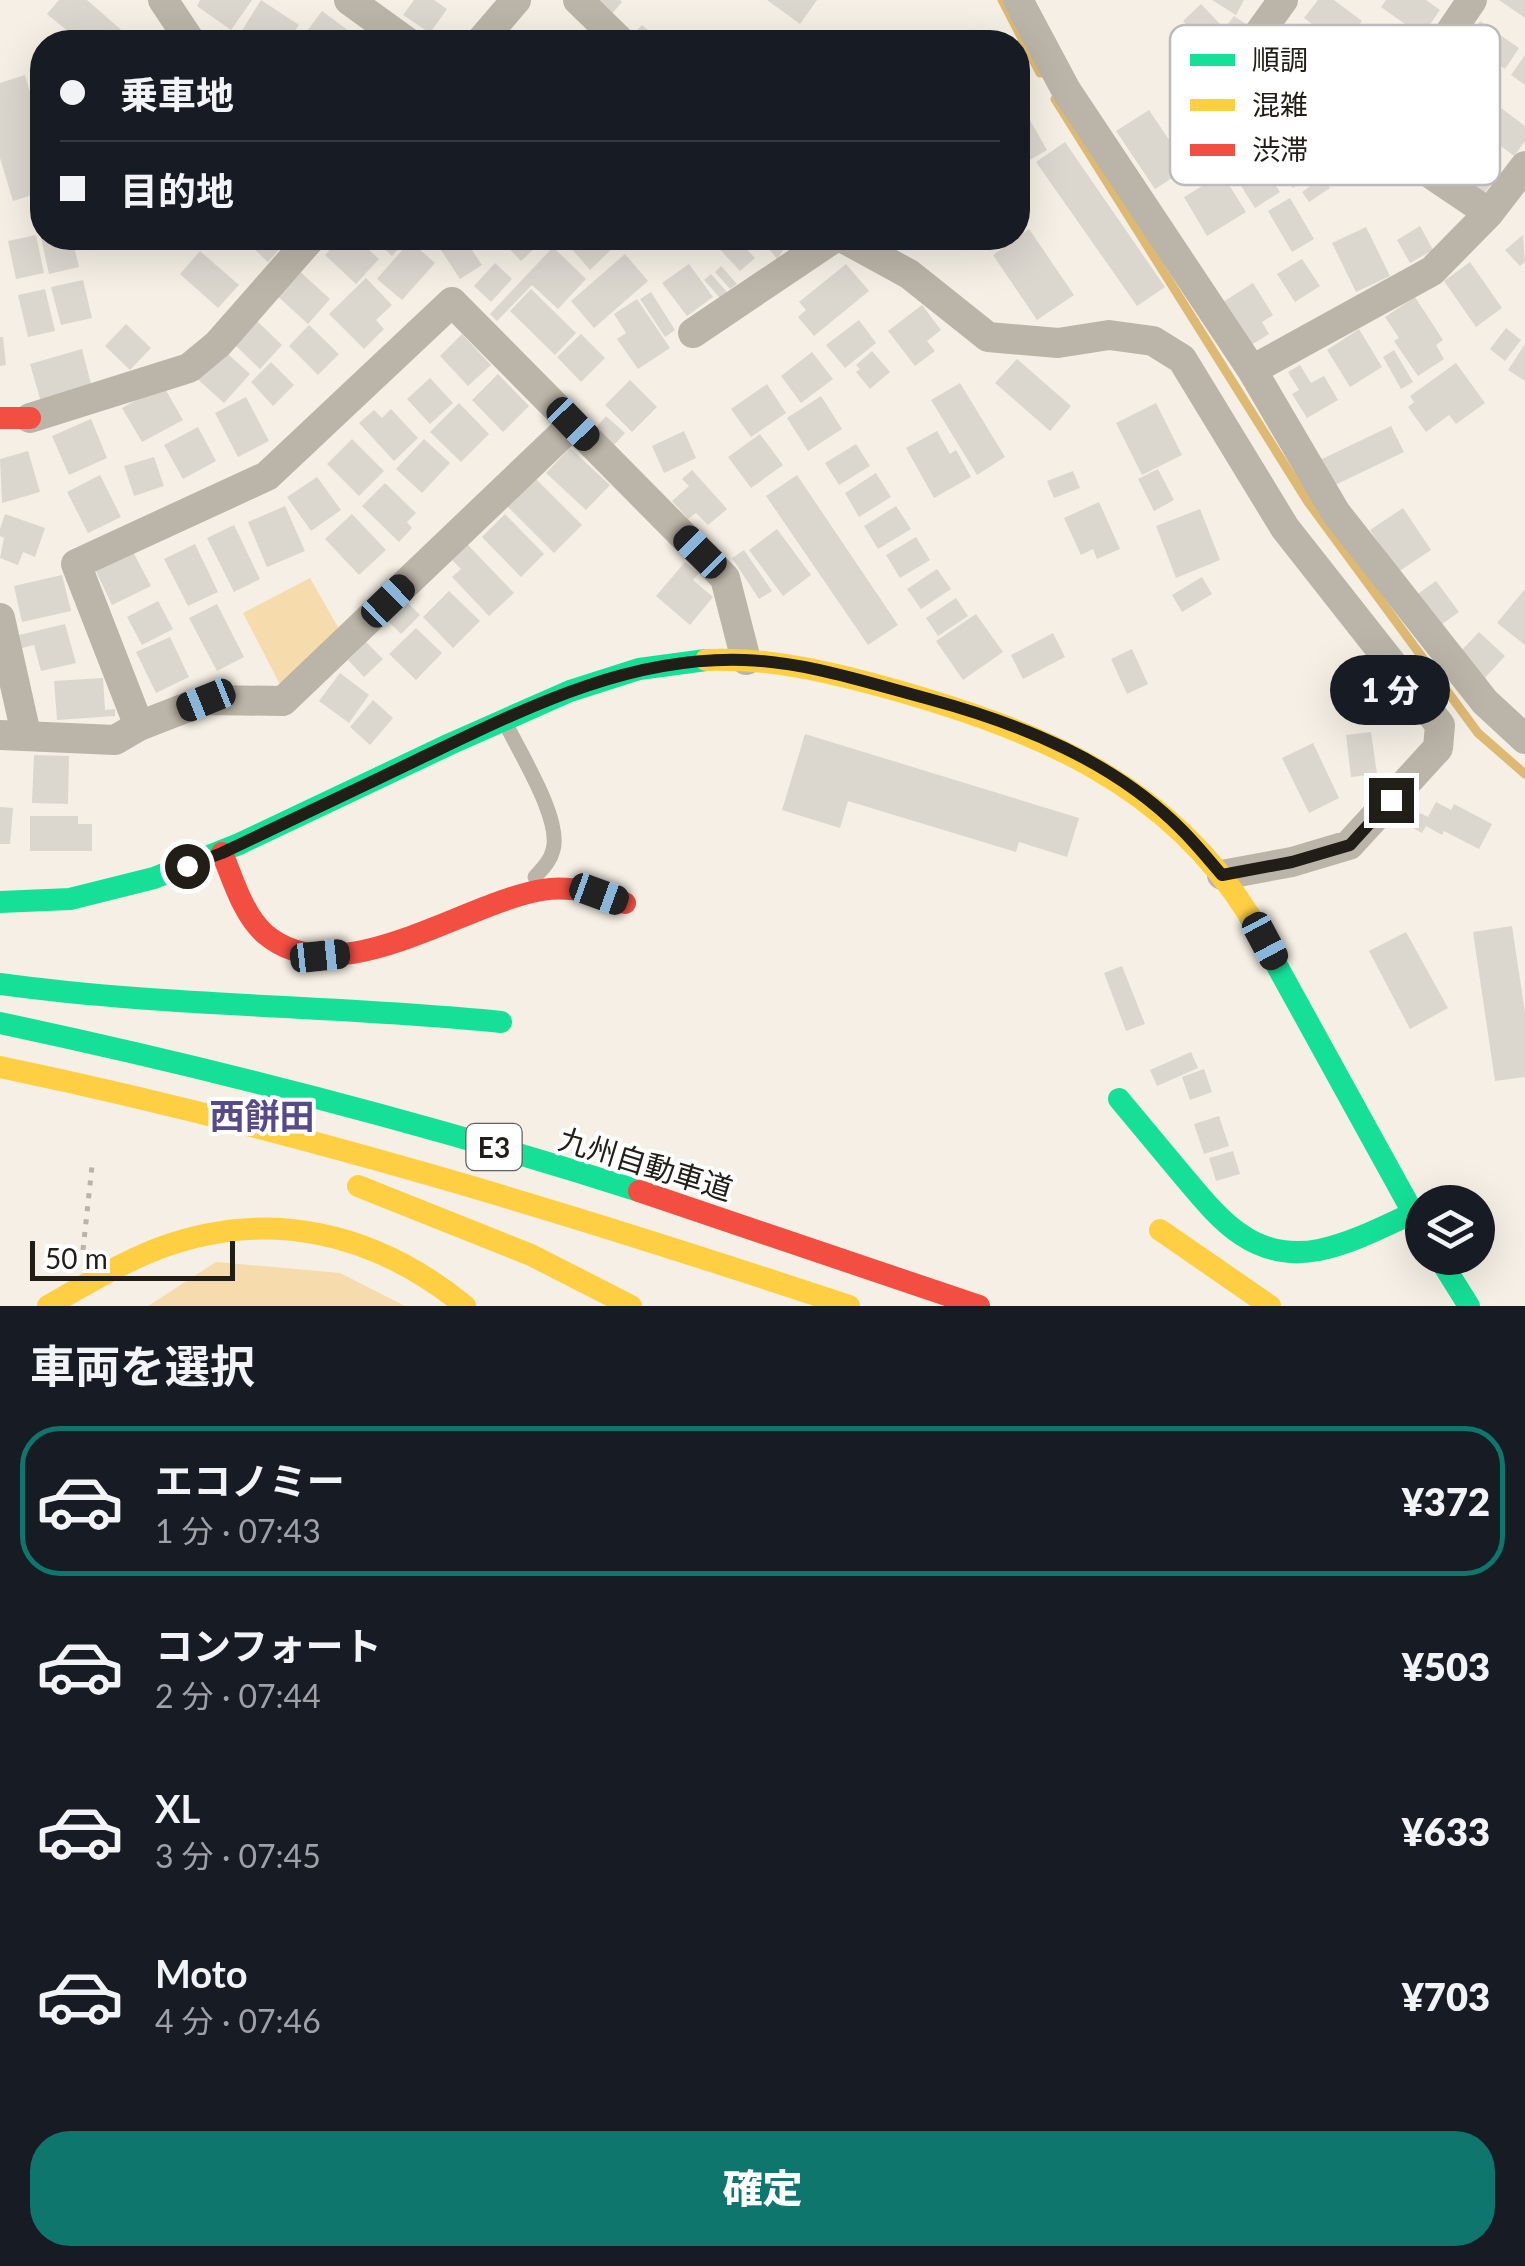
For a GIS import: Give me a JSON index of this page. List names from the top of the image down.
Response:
{
  "streets": {
    "main road": ["E3", "九州自動車道"]
  },
  "districts": ["西餅田"],
  "legend": ["順調", "混雑", "渋滞"],
  "scale_bar": "50 m",
  "page": {
    "banner": ["乗車地", "目的地"],
    "bubble": "1 分",
    "scale": "50 m",
    "heading": "車両を選択",
    "list": [
      {
        "name": "エコノミー",
        "note": "1 分 · 07:43",
        "value": "¥372"
      },
      {
        "name": "コンフォート",
        "note": "2 分 · 07:44",
        "value": "¥503"
      },
      {
        "name": "XL",
        "note": "3 分 · 07:45",
        "value": "¥633"
      },
      {
        "name": "Moto",
        "note": "4 分 · 07:46",
        "value": "¥703"
      }
    ],
    "buttons": "確定"
  }
}
